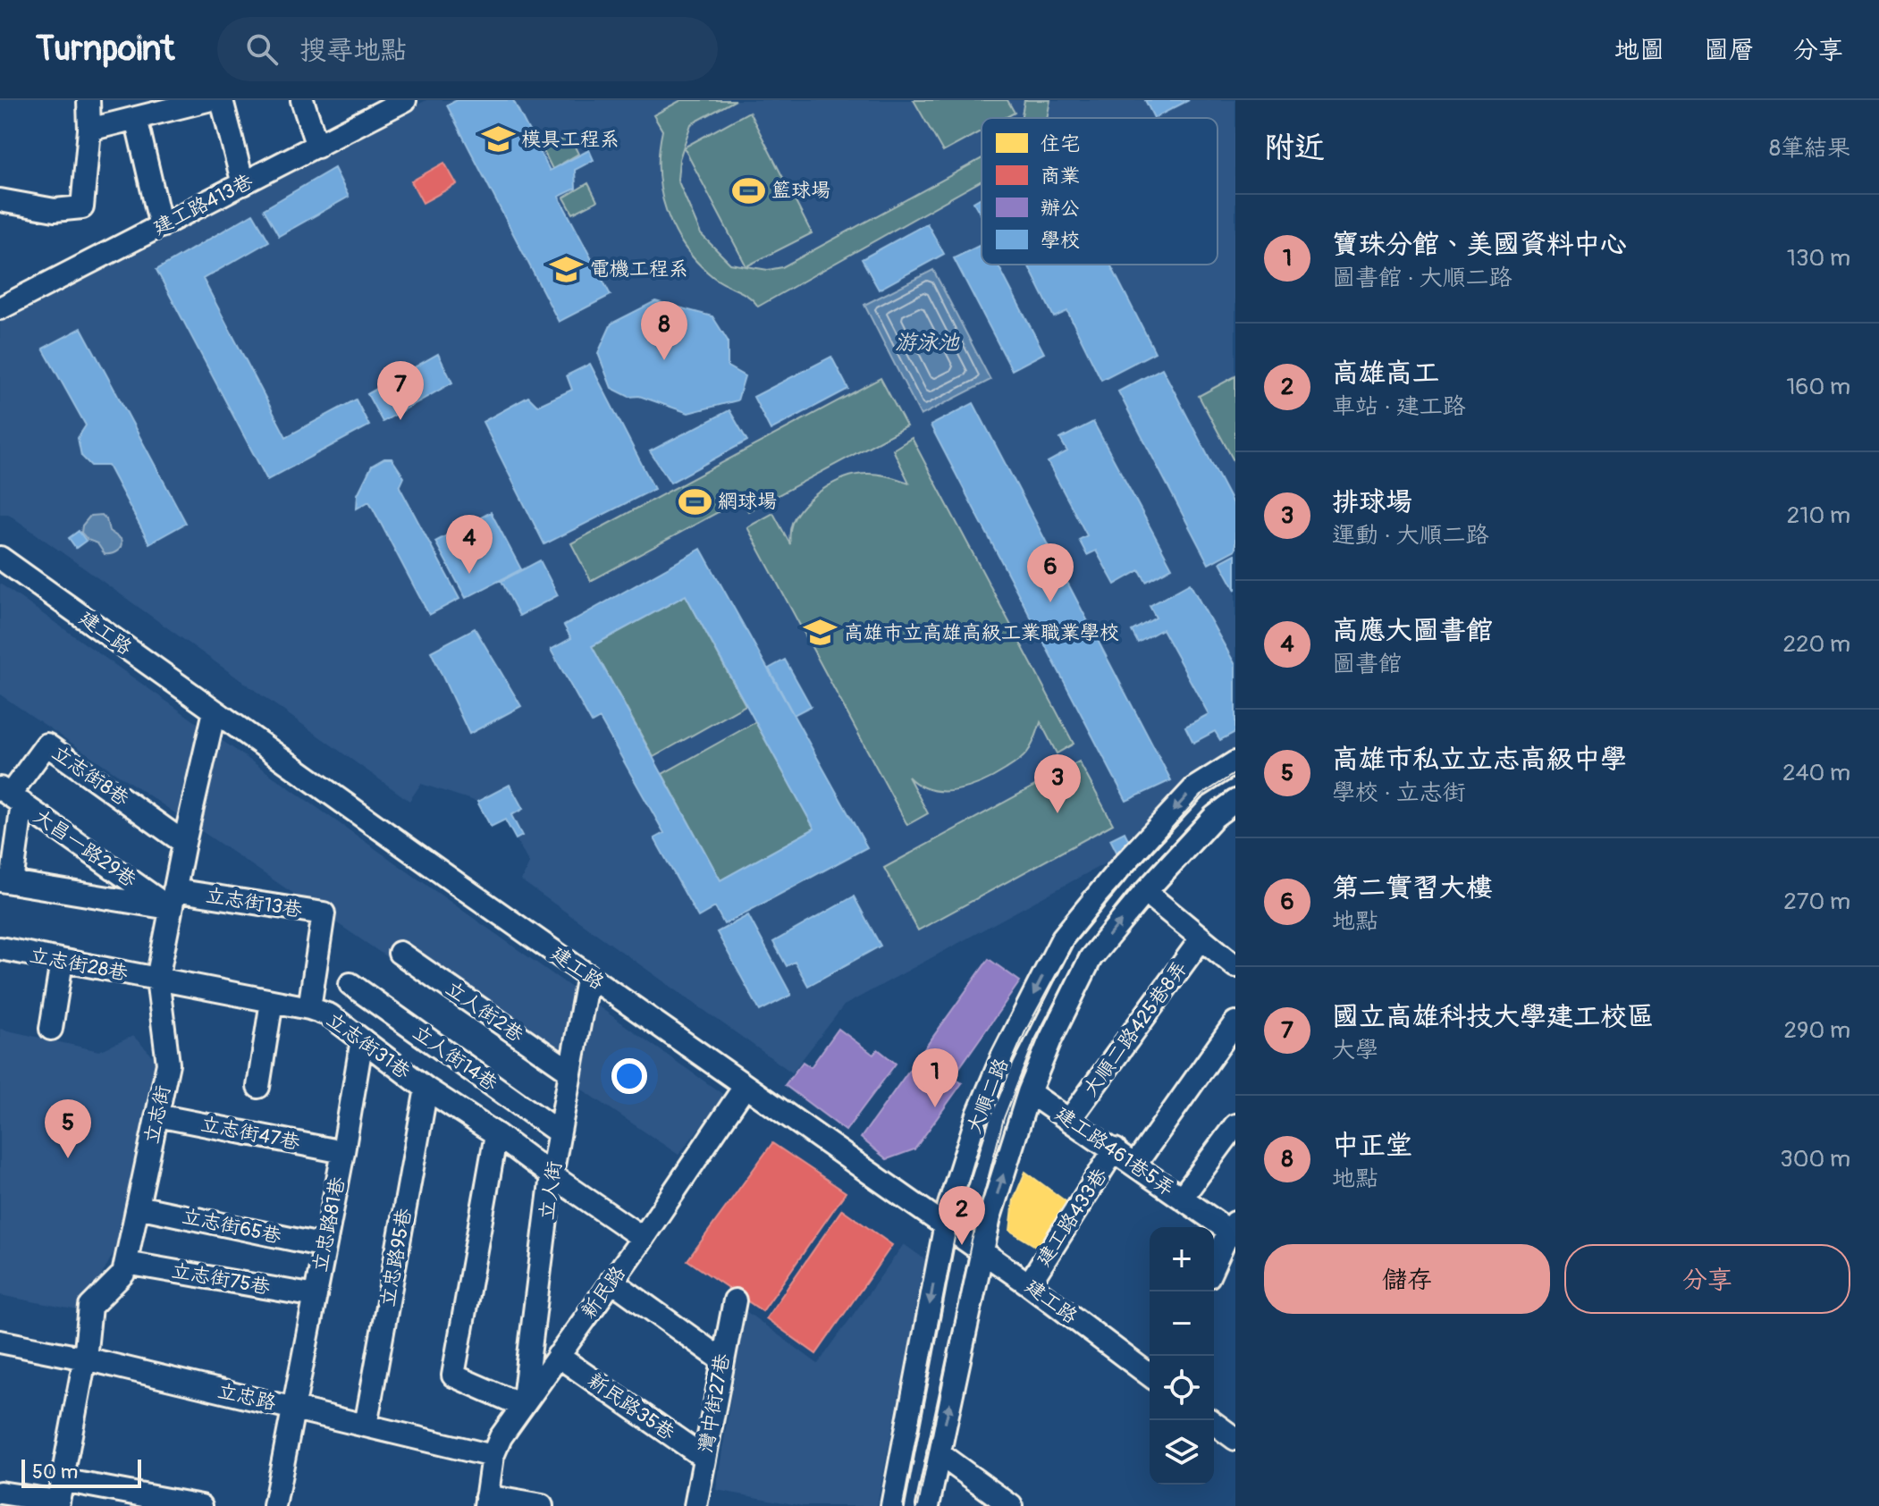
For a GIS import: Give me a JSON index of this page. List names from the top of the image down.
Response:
{
  "streets": {
    "street": [
      "建工路413巷",
      "建工路",
      "立志街8巷",
      "大昌一路29巷",
      "立志街13巷",
      "立志街28巷",
      "立人街2巷",
      "大順二路425巷8弄",
      "立志街31巷",
      "立人街14巷",
      "大順二路",
      "立志街",
      "立志街47巷",
      "建工路461巷5弄",
      "立人街",
      "建工路433巷",
      "立忠路81巷",
      "立志街65巷",
      "立忠路95巷",
      "立志街75巷",
      "新民路",
      "立忠路",
      "灣中街27巷",
      "新民路35巷"
    ]
  },
  "crossings": [
    ["建工路", "大順二路"],
    ["建工路", "立志街"],
    ["建工路", "立人街"],
    ["建工路", "建工路433巷"],
    ["建工路", "新民路"],
    ["立志街8巷", "大昌一路29巷"],
    ["立志街8巷", "立志街"],
    ["大昌一路29巷", "立志街13巷"],
    ["大昌一路29巷", "立志街"],
    ["立志街13巷", "立志街31巷"],
    ["立志街13巷", "立志街"],
    ["立志街28巷", "立志街31巷"],
    ["立志街28巷", "立志街"],
    ["立人街2巷", "立人街"],
    ["大順二路425巷8弄", "建工路461巷5弄"],
    ["立志街31巷", "立志街"],
    ["立志街31巷", "立人街"],
    ["立志街31巷", "立忠路81巷"],
    ["立志街31巷", "立忠路95巷"],
    ["立志街31巷", "新民路"],
    ["立人街14巷", "立人街"],
    ["大順二路", "建工路461巷5弄"],
    ["立志街", "立志街47巷"],
    ["立志街", "立志街65巷"],
    ["立志街", "立志街75巷"],
    ["立志街", "立忠路"],
    ["立志街47巷", "立忠路81巷"],
    ["建工路461巷5弄", "建工路433巷"],
    ["立人街", "新民路"],
    ["立忠路81巷", "立志街65巷"],
    ["立忠路81巷", "立志街75巷"],
    ["立忠路81巷", "立忠路"],
    ["立忠路95巷", "立忠路"],
    ["新民路", "立忠路"],
    ["新民路", "新民路35巷"],
    ["灣中街27巷", "新民路35巷"]
  ],
  "water": ["游泳池"],
  "places": {
    "school or university": ["模具工程系", "電機工程系", "高雄市立高雄高級工業職業學校"],
    "sports": ["籃球場", "網球場"]
  },
  "legend": [
    "住宅",
    "商業",
    "辦公",
    "學校"
  ],
  "scale_bar": "50 m",
  "page": {
    "header": "Turnpoint",
    "search": "搜尋地點",
    "nav": ["地圖", "圖層", "分享"],
    "heading": ["附近", "8筆結果"],
    "list": [
      {
        "mark": "1",
        "name": "寶珠分館、美國資料中心",
        "note": "圖書館 · 大順二路",
        "value": "130 m"
      },
      {
        "mark": "2",
        "name": "高雄高工",
        "note": "車站 · 建工路",
        "value": "160 m"
      },
      {
        "mark": "3",
        "name": "排球場",
        "note": "運動 · 大順二路",
        "value": "210 m"
      },
      {
        "mark": "4",
        "name": "高應大圖書館",
        "note": "圖書館",
        "value": "220 m"
      },
      {
        "mark": "5",
        "name": "高雄市私立立志高級中學",
        "note": "學校 · 立志街",
        "value": "240 m"
      },
      {
        "mark": "6",
        "name": "第二實習大樓",
        "note": "地點",
        "value": "270 m"
      },
      {
        "mark": "7",
        "name": "國立高雄科技大學建工校區",
        "note": "大學",
        "value": "290 m"
      },
      {
        "mark": "8",
        "name": "中正堂",
        "note": "地點",
        "value": "300 m"
      }
    ],
    "pins": [
      "8",
      "7",
      "4",
      "6",
      "3",
      "1",
      "5",
      "2"
    ],
    "buttons": ["儲存", "分享"],
    "map_buttons": ["+", "−"],
    "scale": "50 m"
  }
}
